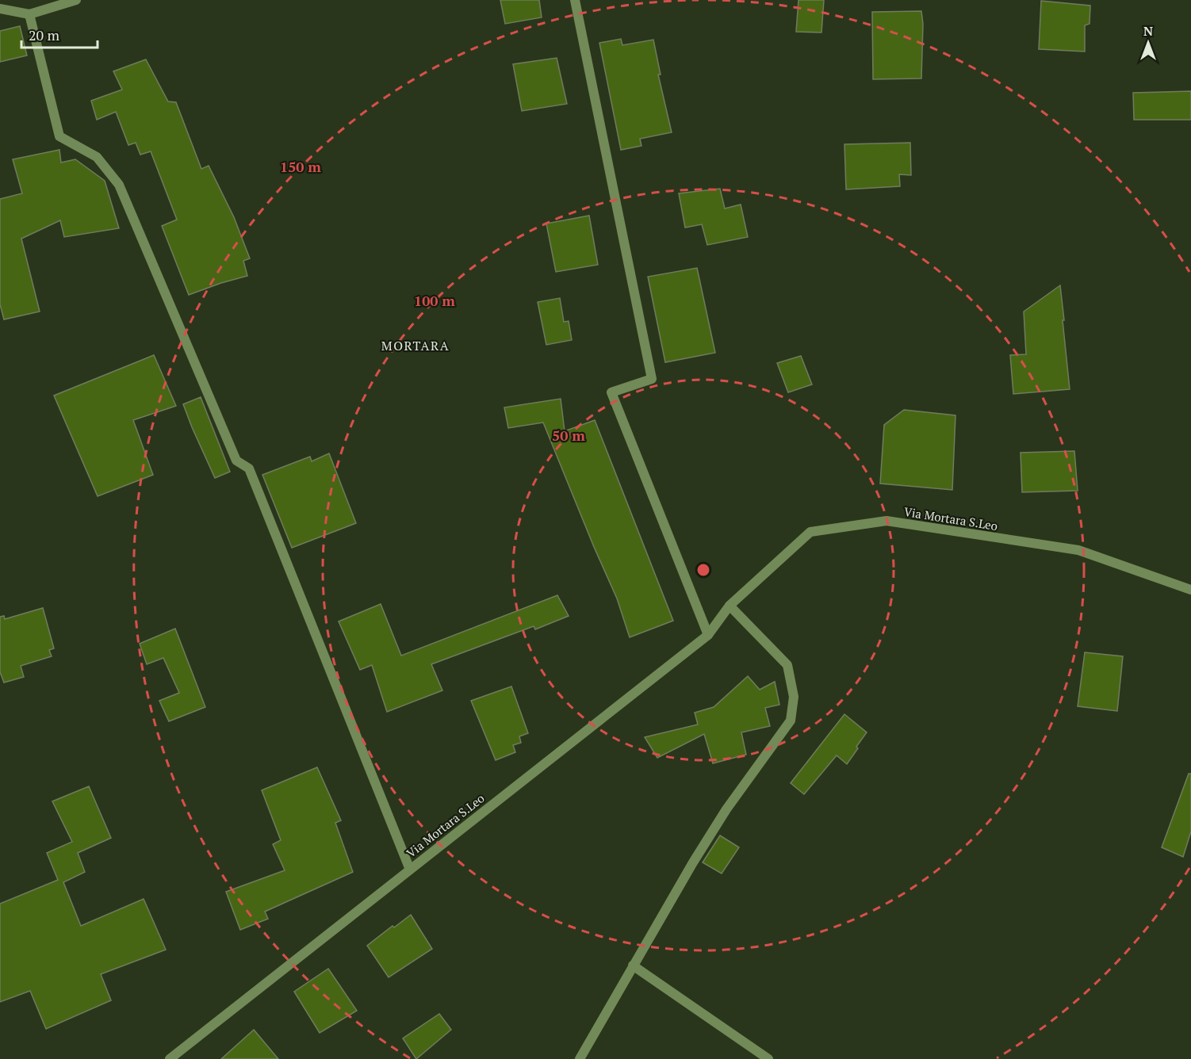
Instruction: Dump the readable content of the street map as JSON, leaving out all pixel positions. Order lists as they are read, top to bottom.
{
  "streets": {
    "street": ["Via Mortara S.Leo"]
  },
  "districts": ["MORTARA"],
  "scale_bar": "20 m",
  "north": "top",
  "rings": ["150 m", "100 m", "50 m"]
}
